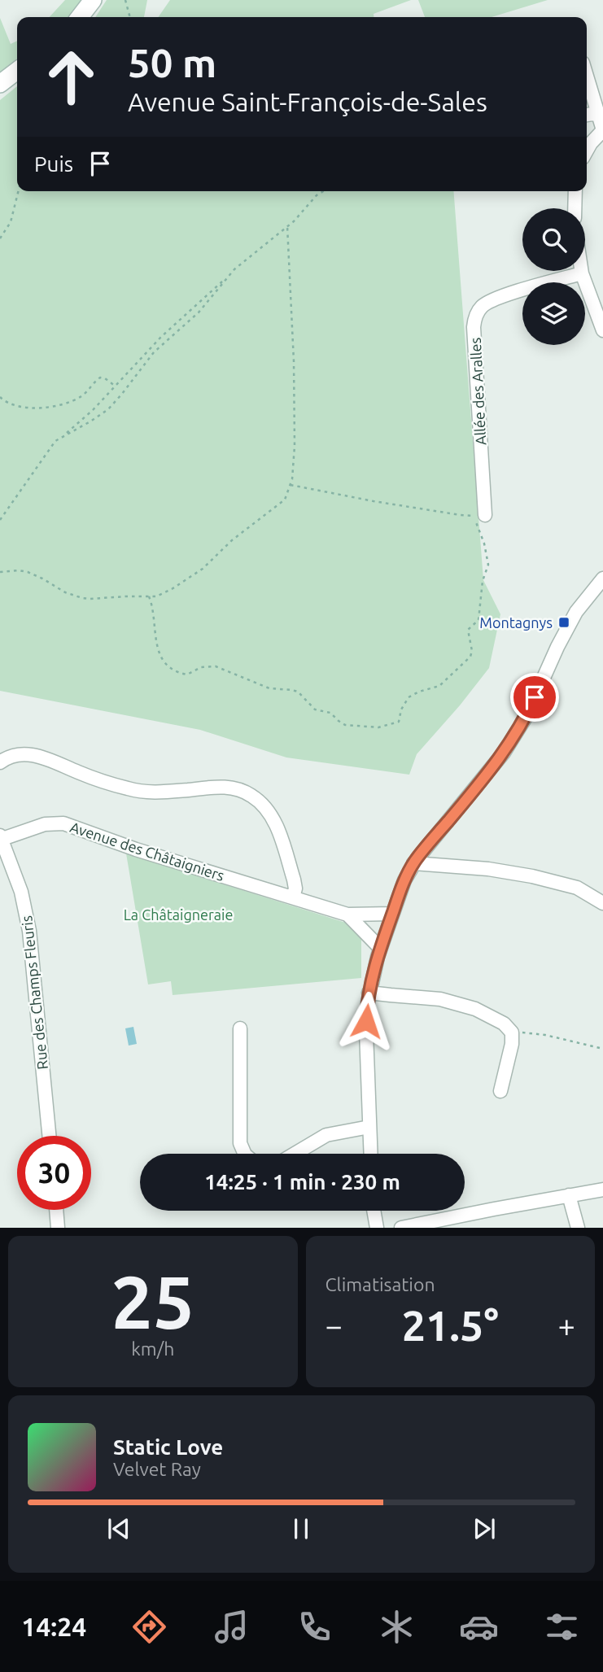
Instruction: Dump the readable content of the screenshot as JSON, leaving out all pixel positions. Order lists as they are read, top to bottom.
{
  "streets": {
    "street": ["Allée des Aralles", "Avenue des Châtaigniers", "Rue des Champs Fleuris"]
  },
  "crossings": [
    ["Avenue des Châtaigniers", "Rue des Champs Fleuris"]
  ],
  "parks": ["La Châtaigneraie"],
  "places": {
    "transit": ["Montagnys"]
  },
  "page": {
    "turn": ["50 m", "Avenue Saint-François-de-Sales"],
    "then": "Puis",
    "limit": "30",
    "trip": "14:25 · 1 min · 230 m",
    "tile": [
      ["25", "km/h"],
      "Climatisation"
    ],
    "heat": ["−", "21.5°", "+"],
    "song": ["Static Love", "Velvet Ray"],
    "tabs": "14:24"
  }
}
